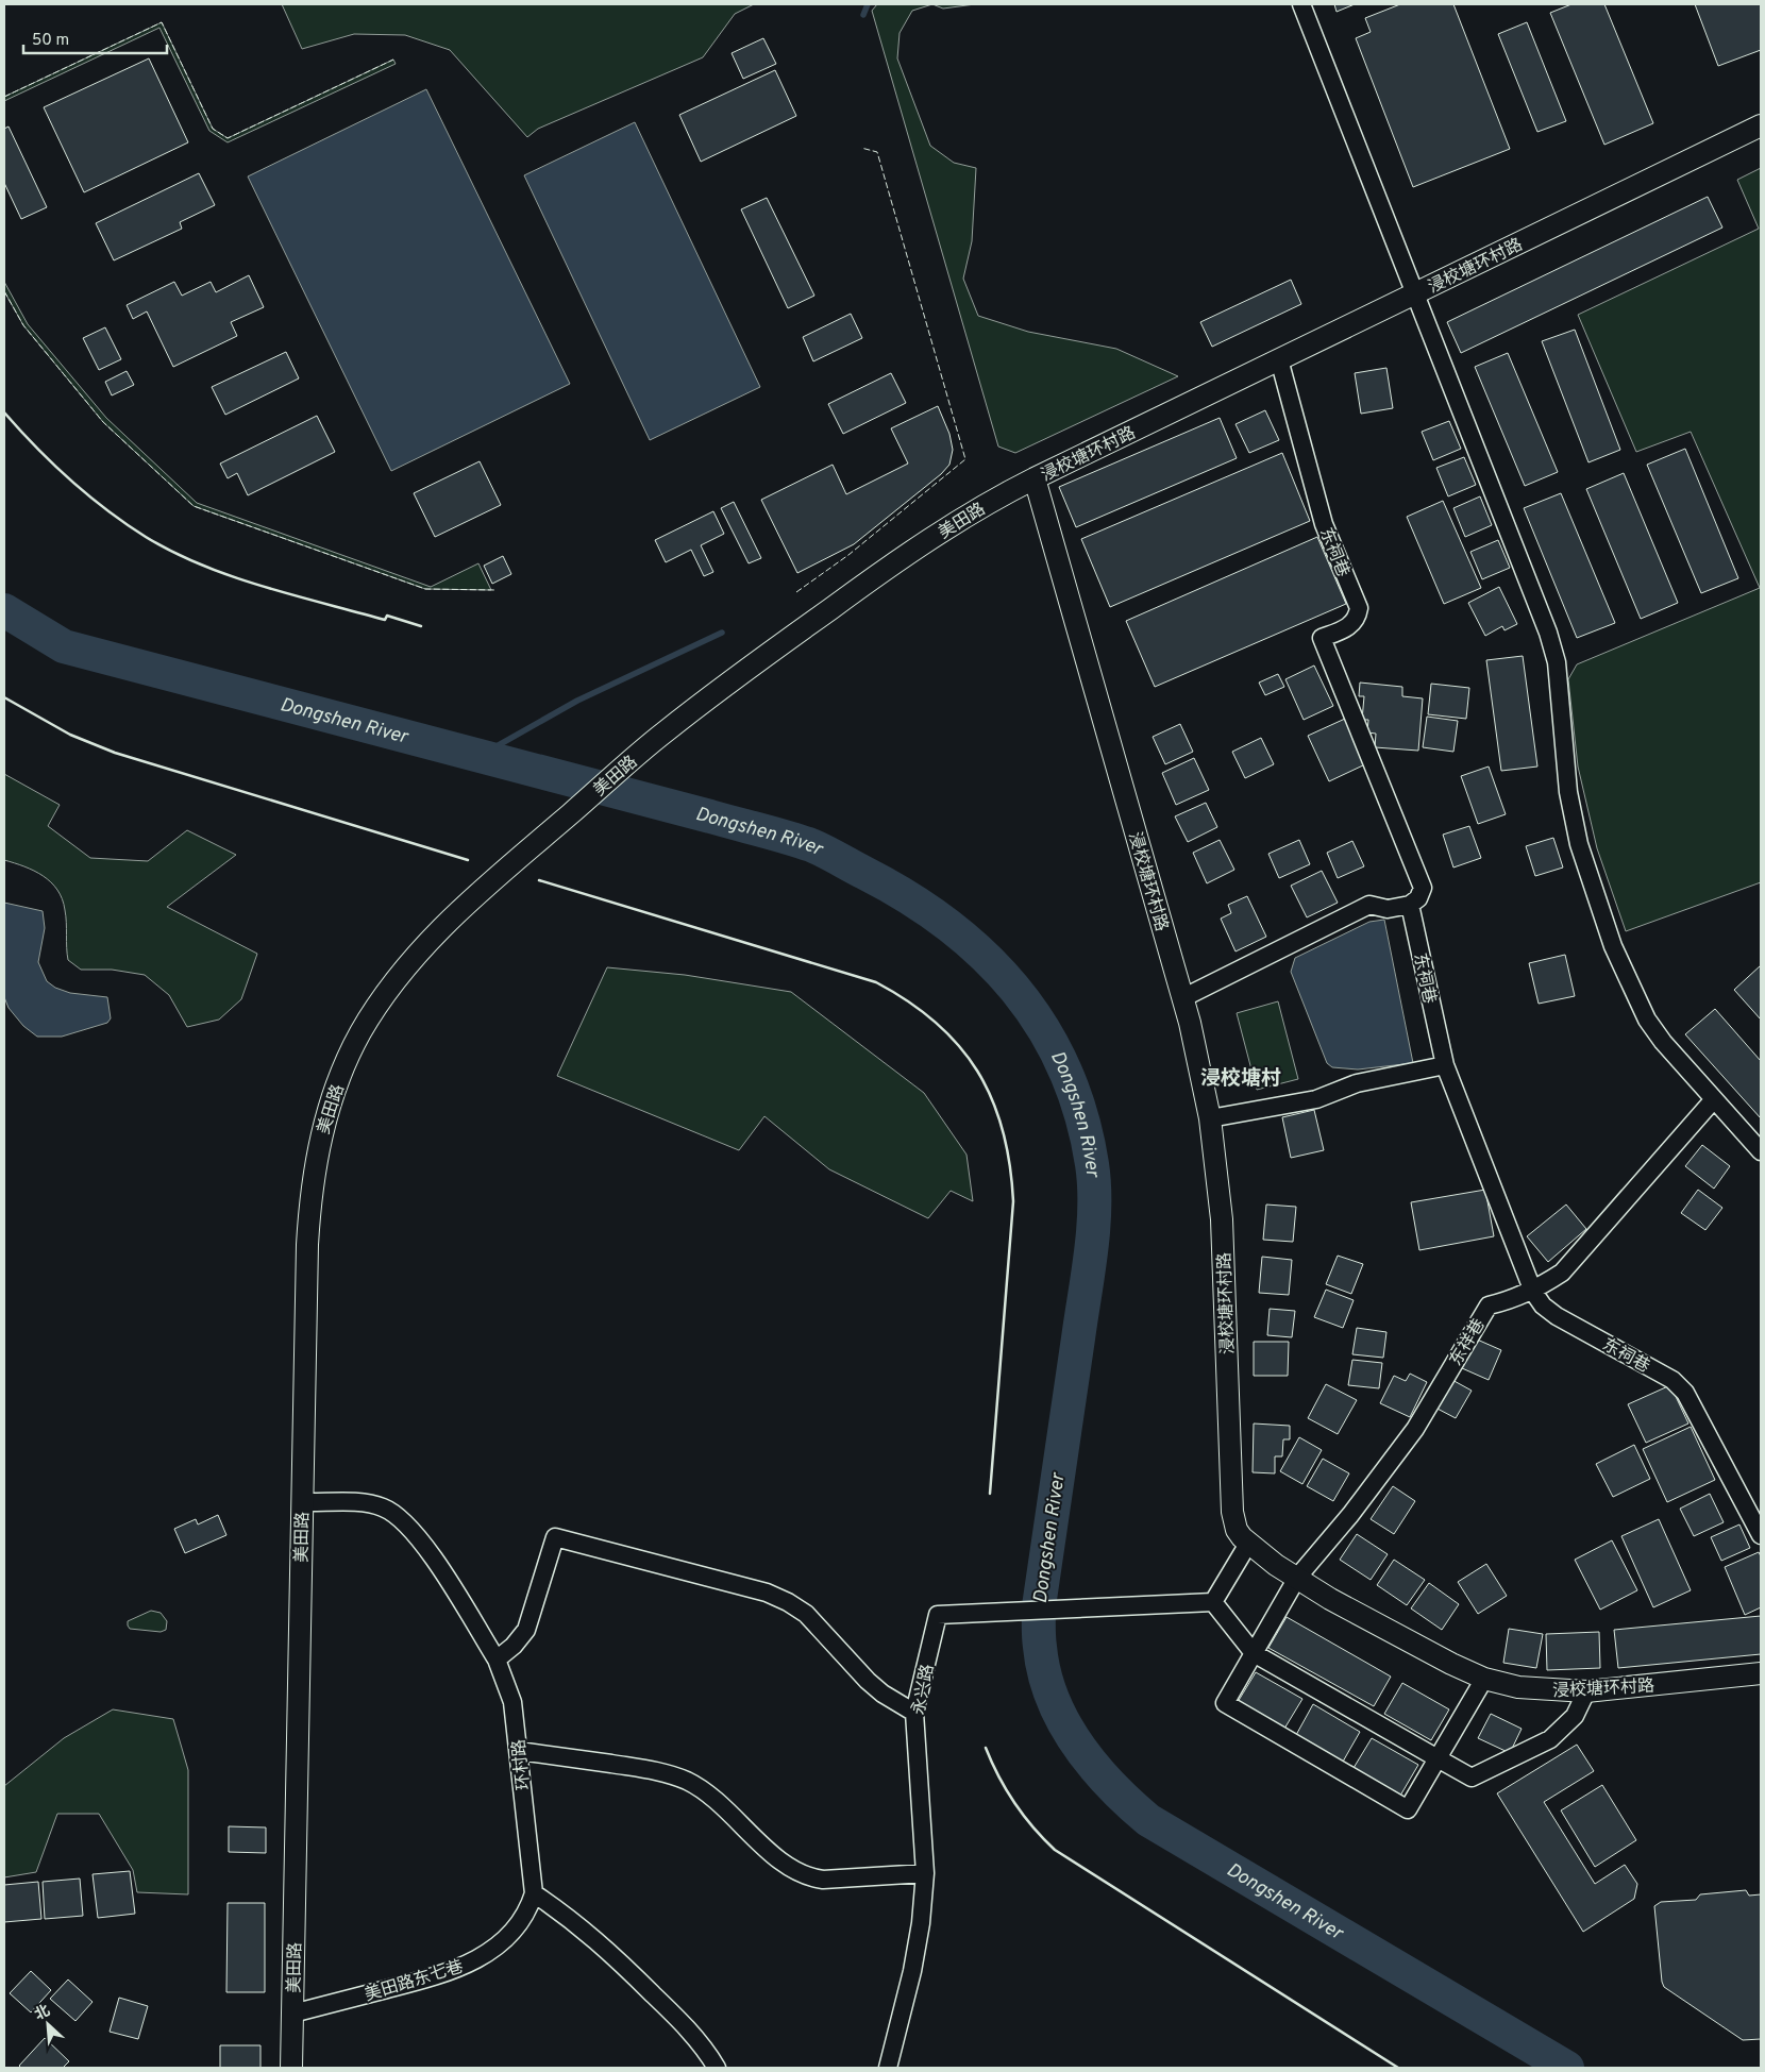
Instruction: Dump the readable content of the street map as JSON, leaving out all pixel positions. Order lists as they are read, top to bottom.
{
  "streets": {
    "street": [
      "浸校塘环村路",
      "美田路",
      "东祠巷",
      "东祥巷",
      "永兴路",
      "环村路",
      "美田路东七巷"
    ]
  },
  "crossings": [
    ["浸校塘环村路", "美田路"],
    ["浸校塘环村路", "东祠巷"],
    ["浸校塘环村路", "东祥巷"],
    ["美田路", "环村路"],
    ["美田路", "美田路东七巷"],
    ["东祠巷", "东祥巷"],
    ["环村路", "美田路东七巷"]
  ],
  "districts": ["浸校塘村"],
  "water": ["Dongshen River"],
  "scale_bar": "50 m",
  "north": "top left"
}
